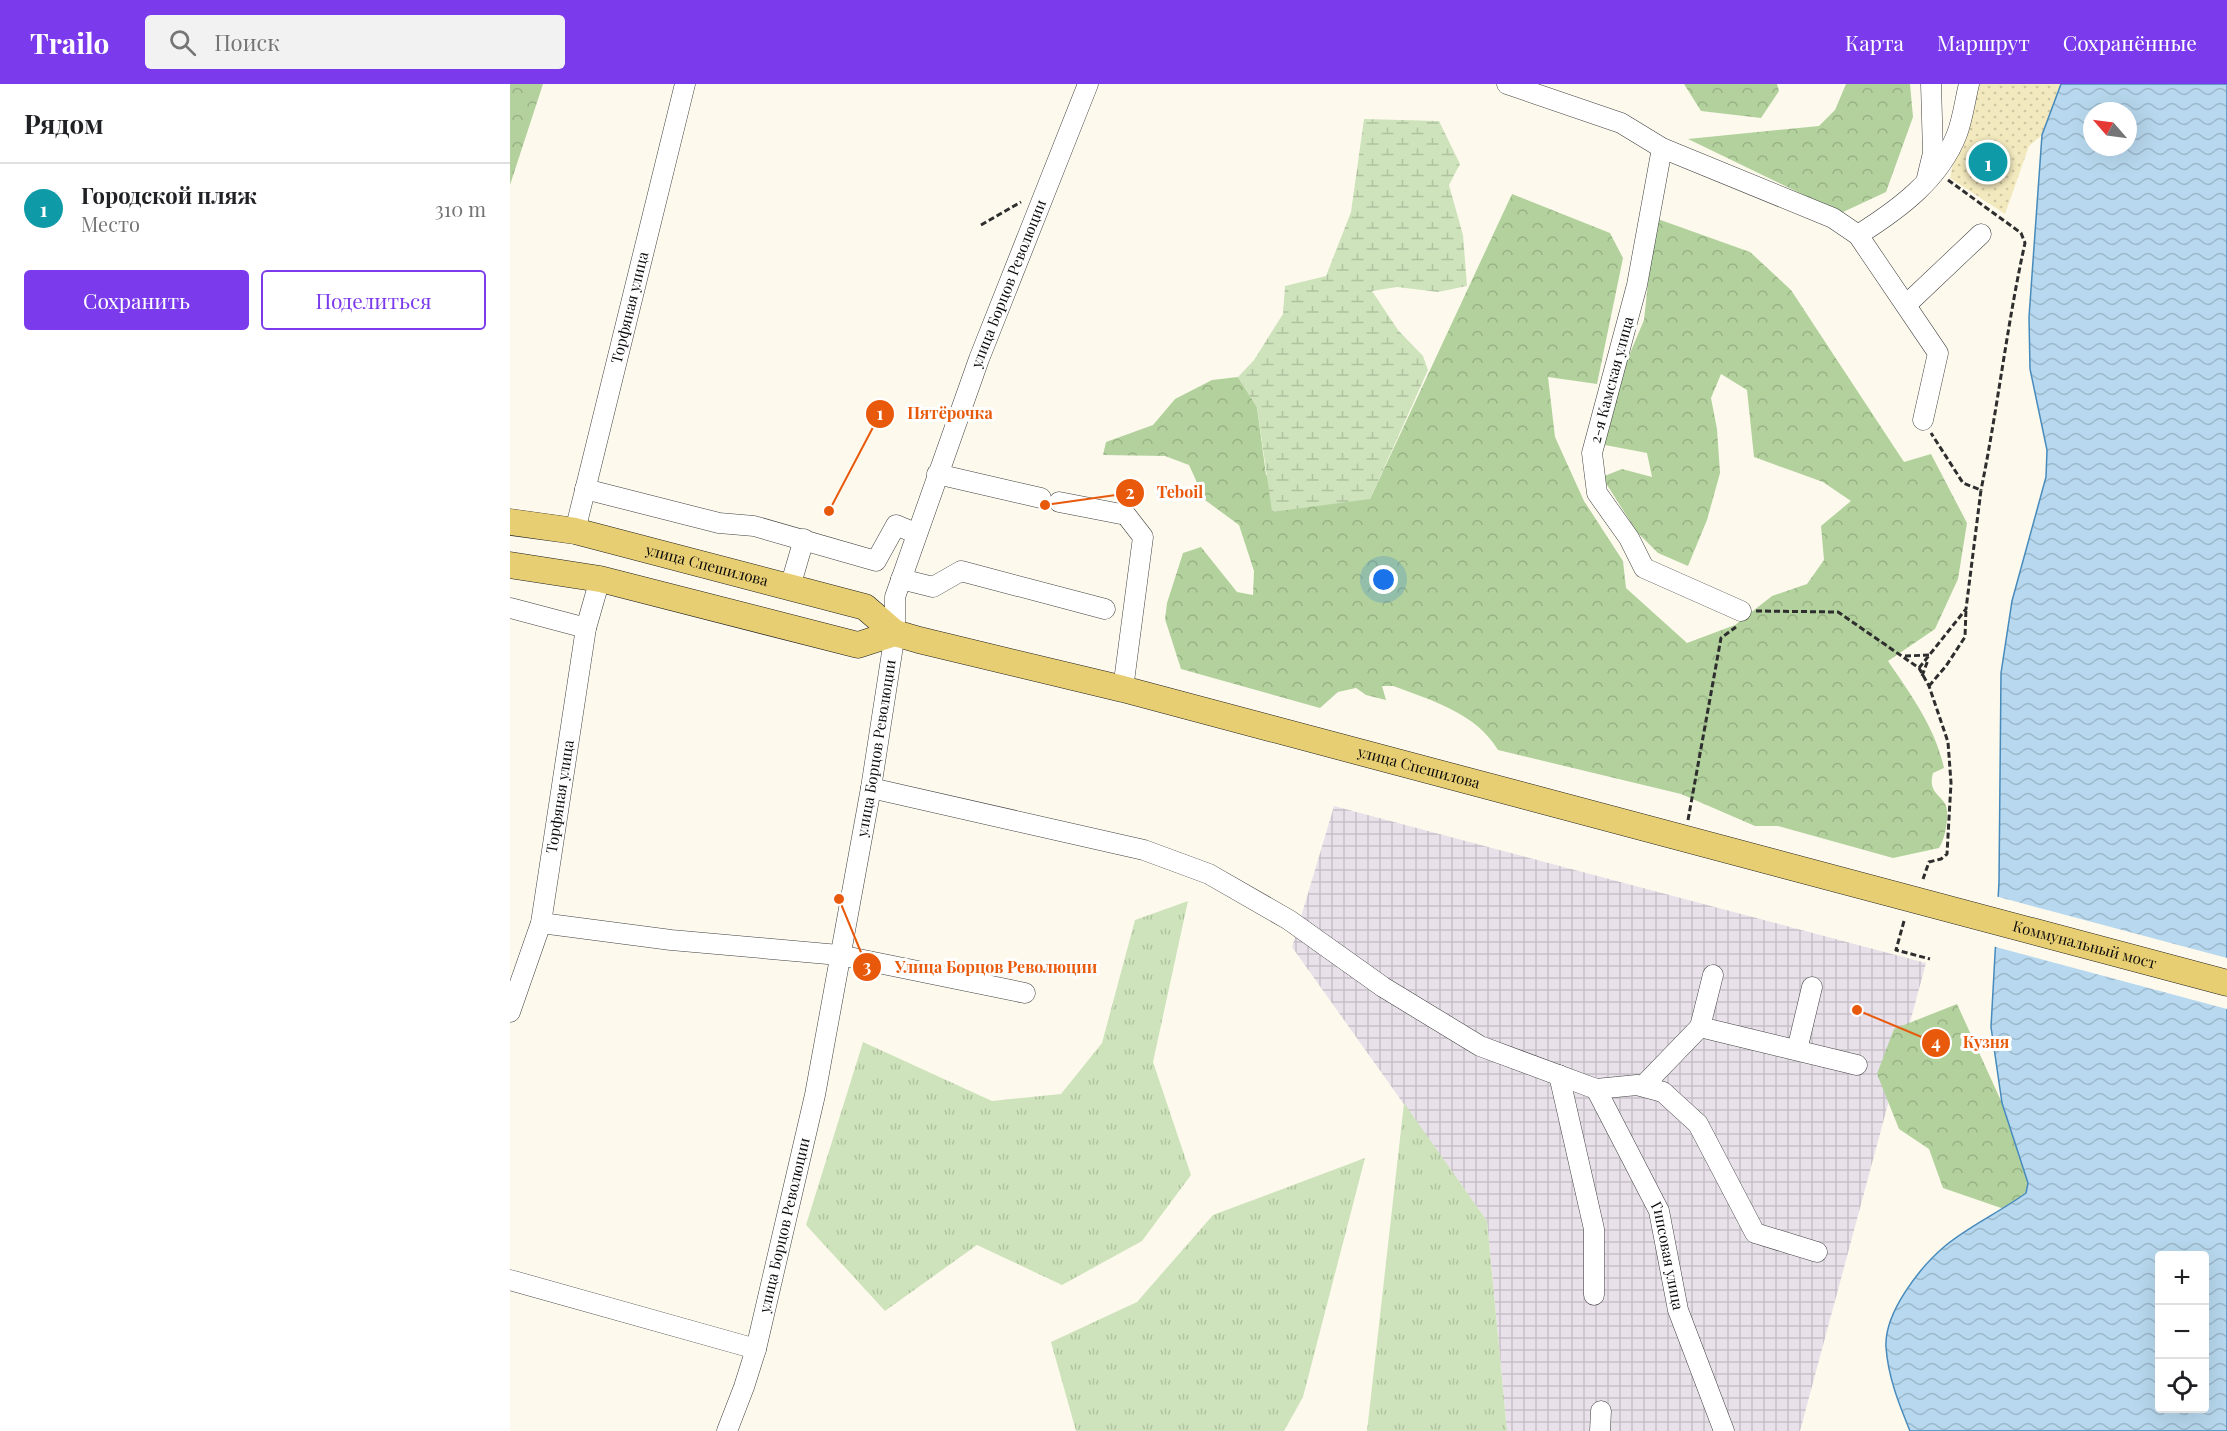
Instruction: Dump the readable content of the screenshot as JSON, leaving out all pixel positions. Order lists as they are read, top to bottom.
{
  "streets": {
    "main road": ["улица Спешилова", "Коммунальный мост"],
    "street": [
      "улица Борцов Революции",
      "Торфяная улица",
      "2-я Камская улица",
      "Гипсовая улица"
    ]
  },
  "crossings": [
    ["улица Борцов Революции", "улица Спешилова"],
    ["Торфяная улица", "улица Спешилова"],
    ["улица Спешилова", "Коммунальный мост"]
  ],
  "places": [
    "Teboil",
    "Пятёрочка",
    "Улица Борцов Революции",
    "Кузня"
  ],
  "north": "top left",
  "page": {
    "header": "Trailo",
    "search": "Поиск",
    "nav": ["Карта", "Маршрут", "Сохранённые"],
    "heading": "Рядом",
    "pins": "1",
    "list": [
      {
        "mark": "1",
        "name": "Городской пляж",
        "note": "Место",
        "value": "310 m"
      }
    ],
    "buttons": ["Сохранить", "Поделиться"],
    "map_buttons": ["+", "−"]
  }
}
